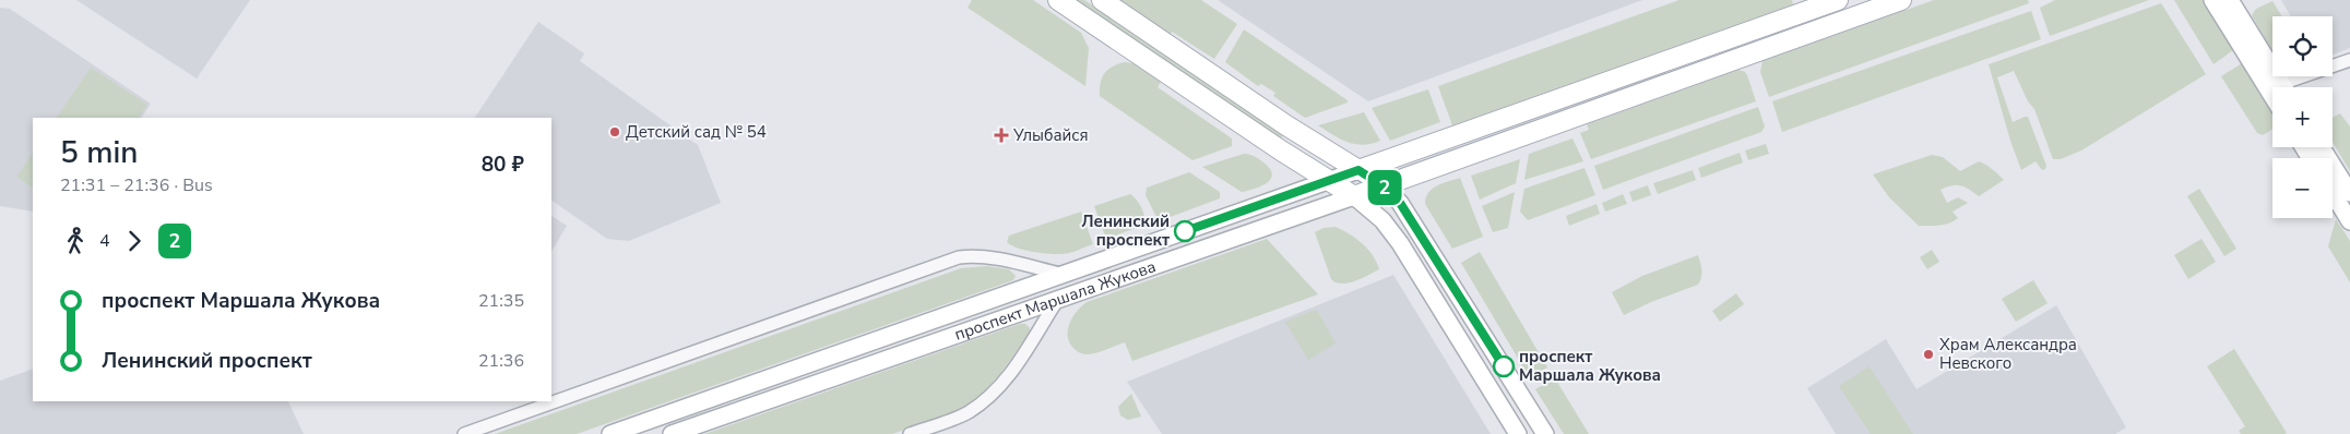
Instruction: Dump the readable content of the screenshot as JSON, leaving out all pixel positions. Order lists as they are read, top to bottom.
{
  "streets": {
    "main road": ["проспект Маршала Жукова"]
  },
  "places": {
    "other": [
      "Детский сад № 54",
      "Ленинский проспект",
      "Храм Александра Невского",
      "проспект Маршала Жукова"
    ],
    "health": ["Улыбайся"]
  },
  "lines": ["bus line 2"],
  "page": {
    "on_map": "2",
    "map_buttons": ["+", "−"],
    "heading": ["5 min", "21:31 – 21:36 · Bus", "80 ₽"],
    "legs": ["4", "2"],
    "list": [
      {
        "name": "проспект Маршала Жукова",
        "value": "21:35"
      },
      {
        "name": "Ленинский проспект",
        "value": "21:36"
      }
    ]
  }
}
